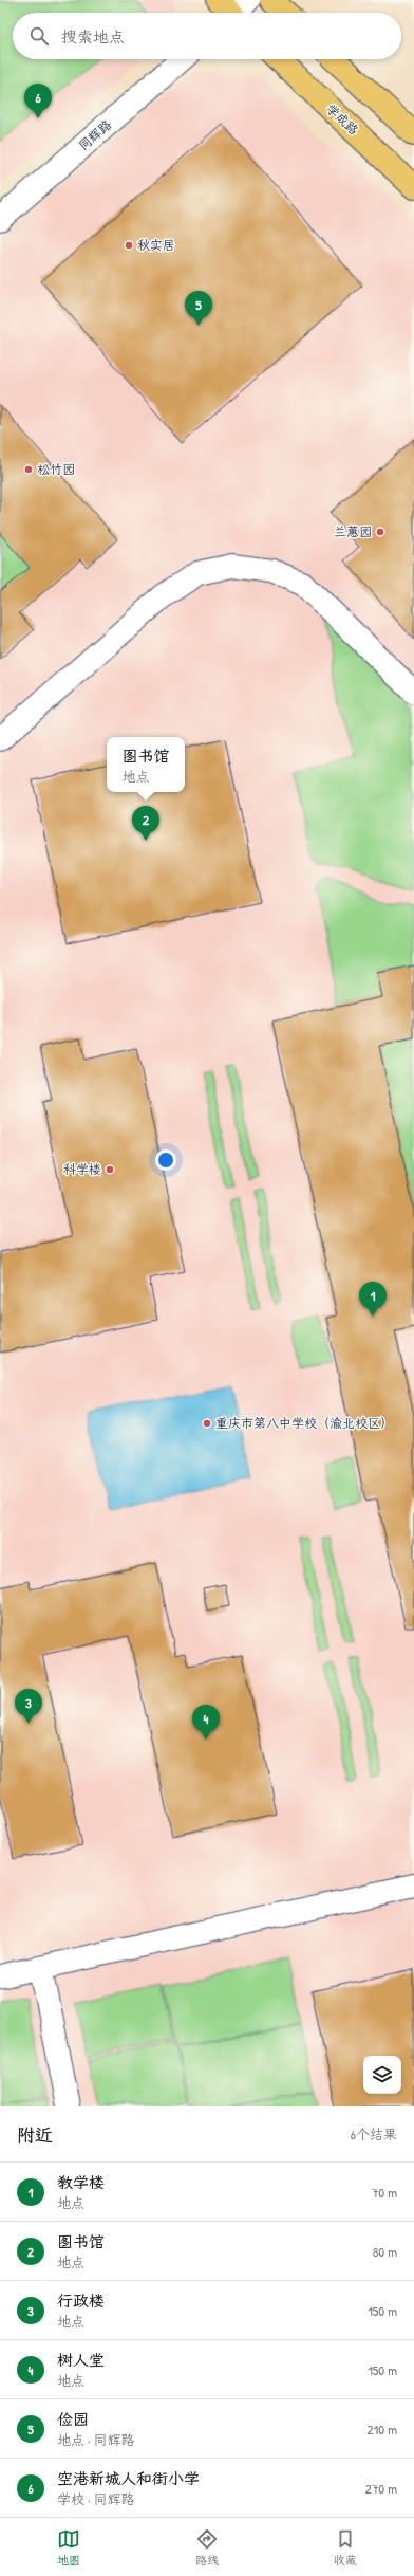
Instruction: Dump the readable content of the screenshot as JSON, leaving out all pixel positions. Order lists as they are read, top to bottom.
{
  "streets": {
    "main road": ["学成路"],
    "street": ["同辉路"]
  },
  "places": [
    "秋实居",
    "松竹园",
    "兰蕙园",
    "科学楼",
    "重庆市第八中学校（渝北校区）"
  ],
  "page": {
    "search": "搜索地点",
    "pins": [
      "6",
      "5",
      "2",
      "1",
      "3",
      "4"
    ],
    "popup": ["图书馆", "地点"],
    "heading": ["附近", "6个结果"],
    "list": [
      {
        "mark": "1",
        "name": "教学楼",
        "note": "地点",
        "value": "70 m"
      },
      {
        "mark": "2",
        "name": "图书馆",
        "note": "地点",
        "value": "80 m"
      },
      {
        "mark": "3",
        "name": "行政楼",
        "note": "地点",
        "value": "150 m"
      },
      {
        "mark": "4",
        "name": "树人堂",
        "note": "地点",
        "value": "150 m"
      },
      {
        "mark": "5",
        "name": "俭园",
        "note": "地点 · 同辉路",
        "value": "210 m"
      },
      {
        "mark": "6",
        "name": "空港新城人和街小学",
        "note": "学校 · 同辉路",
        "value": "270 m"
      }
    ],
    "nav": ["地图", "路线", "收藏"]
  }
}
